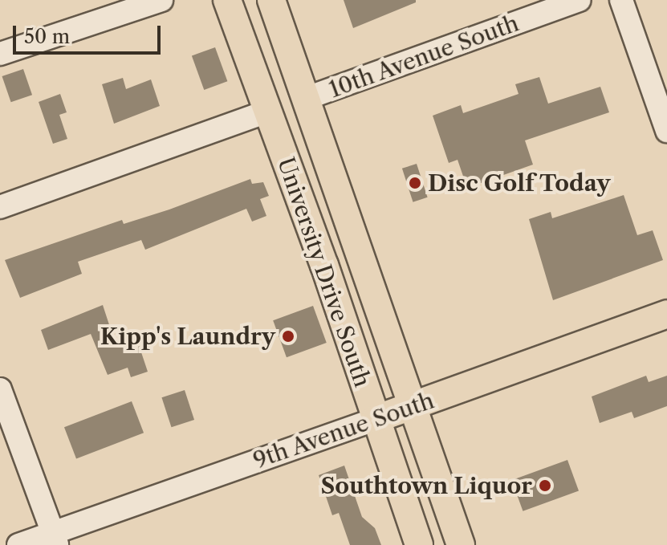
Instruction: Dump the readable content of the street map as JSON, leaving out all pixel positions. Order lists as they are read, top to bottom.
{
  "streets": {
    "main road": ["University Drive South", "9th Avenue South"],
    "street": ["10th Avenue South"]
  },
  "crossings": [
    ["10th Avenue South", "University Drive South"],
    ["University Drive South", "9th Avenue South"]
  ],
  "places": ["Disc Golf Today", "Kipp's Laundry", "Southtown Liquor"],
  "scale_bar": "50 m"
}
